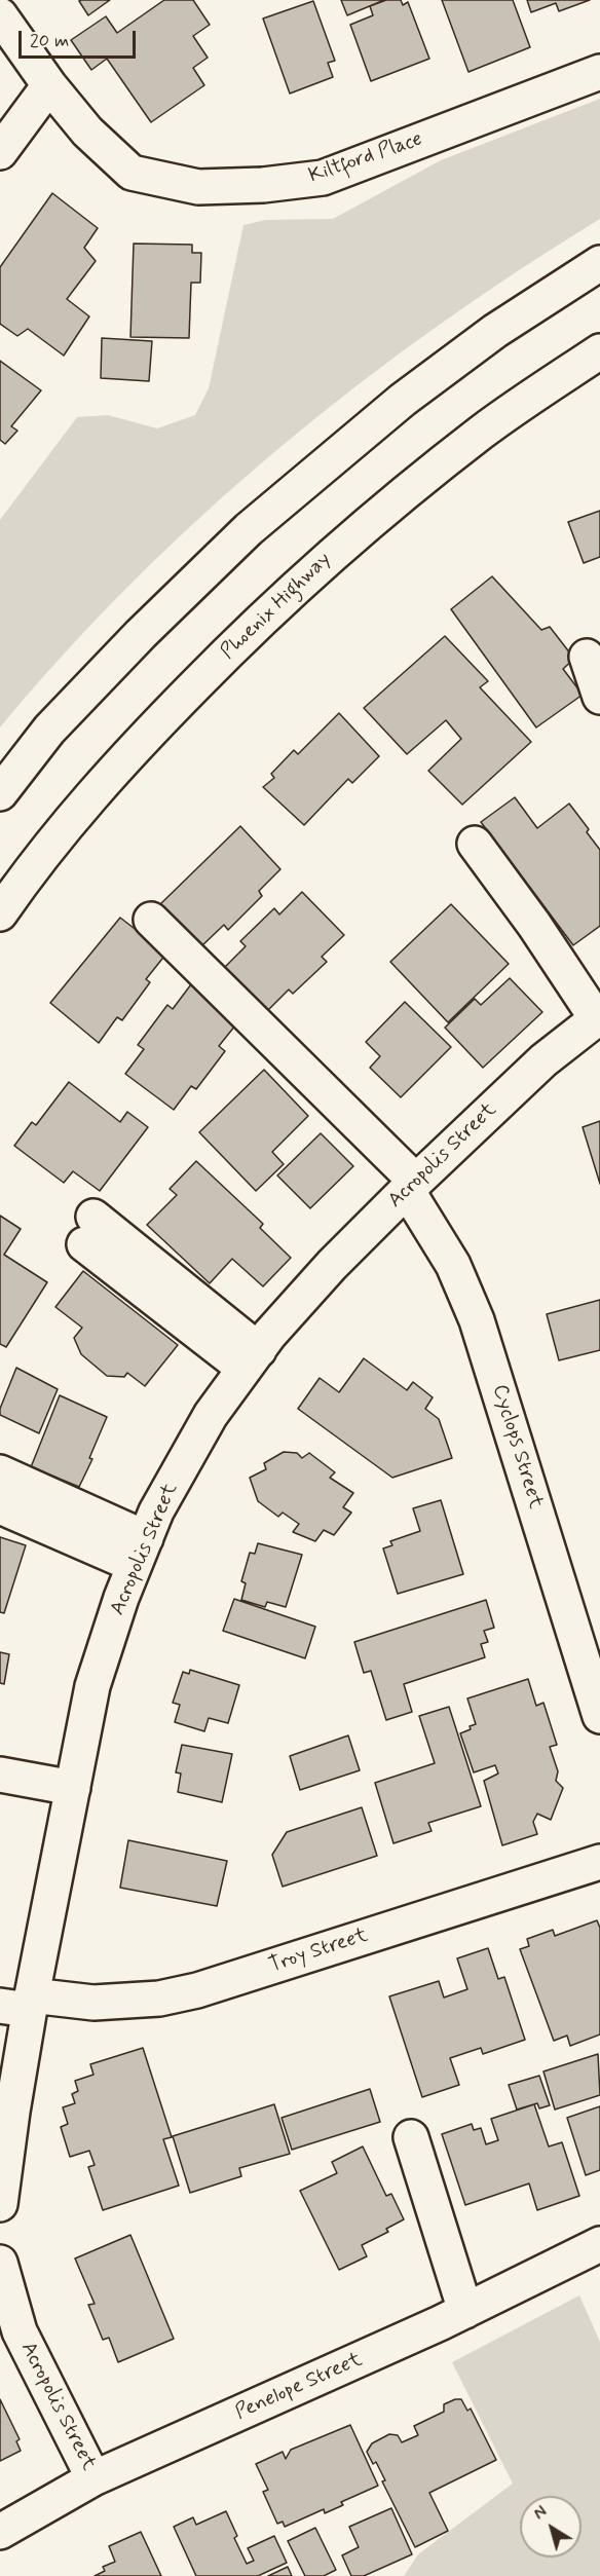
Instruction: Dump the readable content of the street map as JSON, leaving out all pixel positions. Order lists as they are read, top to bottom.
{
  "streets": {
    "street": [
      "Kiltford Place",
      "Phoenix Highway",
      "Acropolis Street",
      "Cyclops Street",
      "Troy Street",
      "Penelope Street"
    ]
  },
  "crossings": [
    ["Acropolis Street", "Cyclops Street"],
    ["Acropolis Street", "Troy Street"],
    ["Acropolis Street", "Penelope Street"]
  ],
  "scale_bar": "20 m",
  "north": "top left"
}
